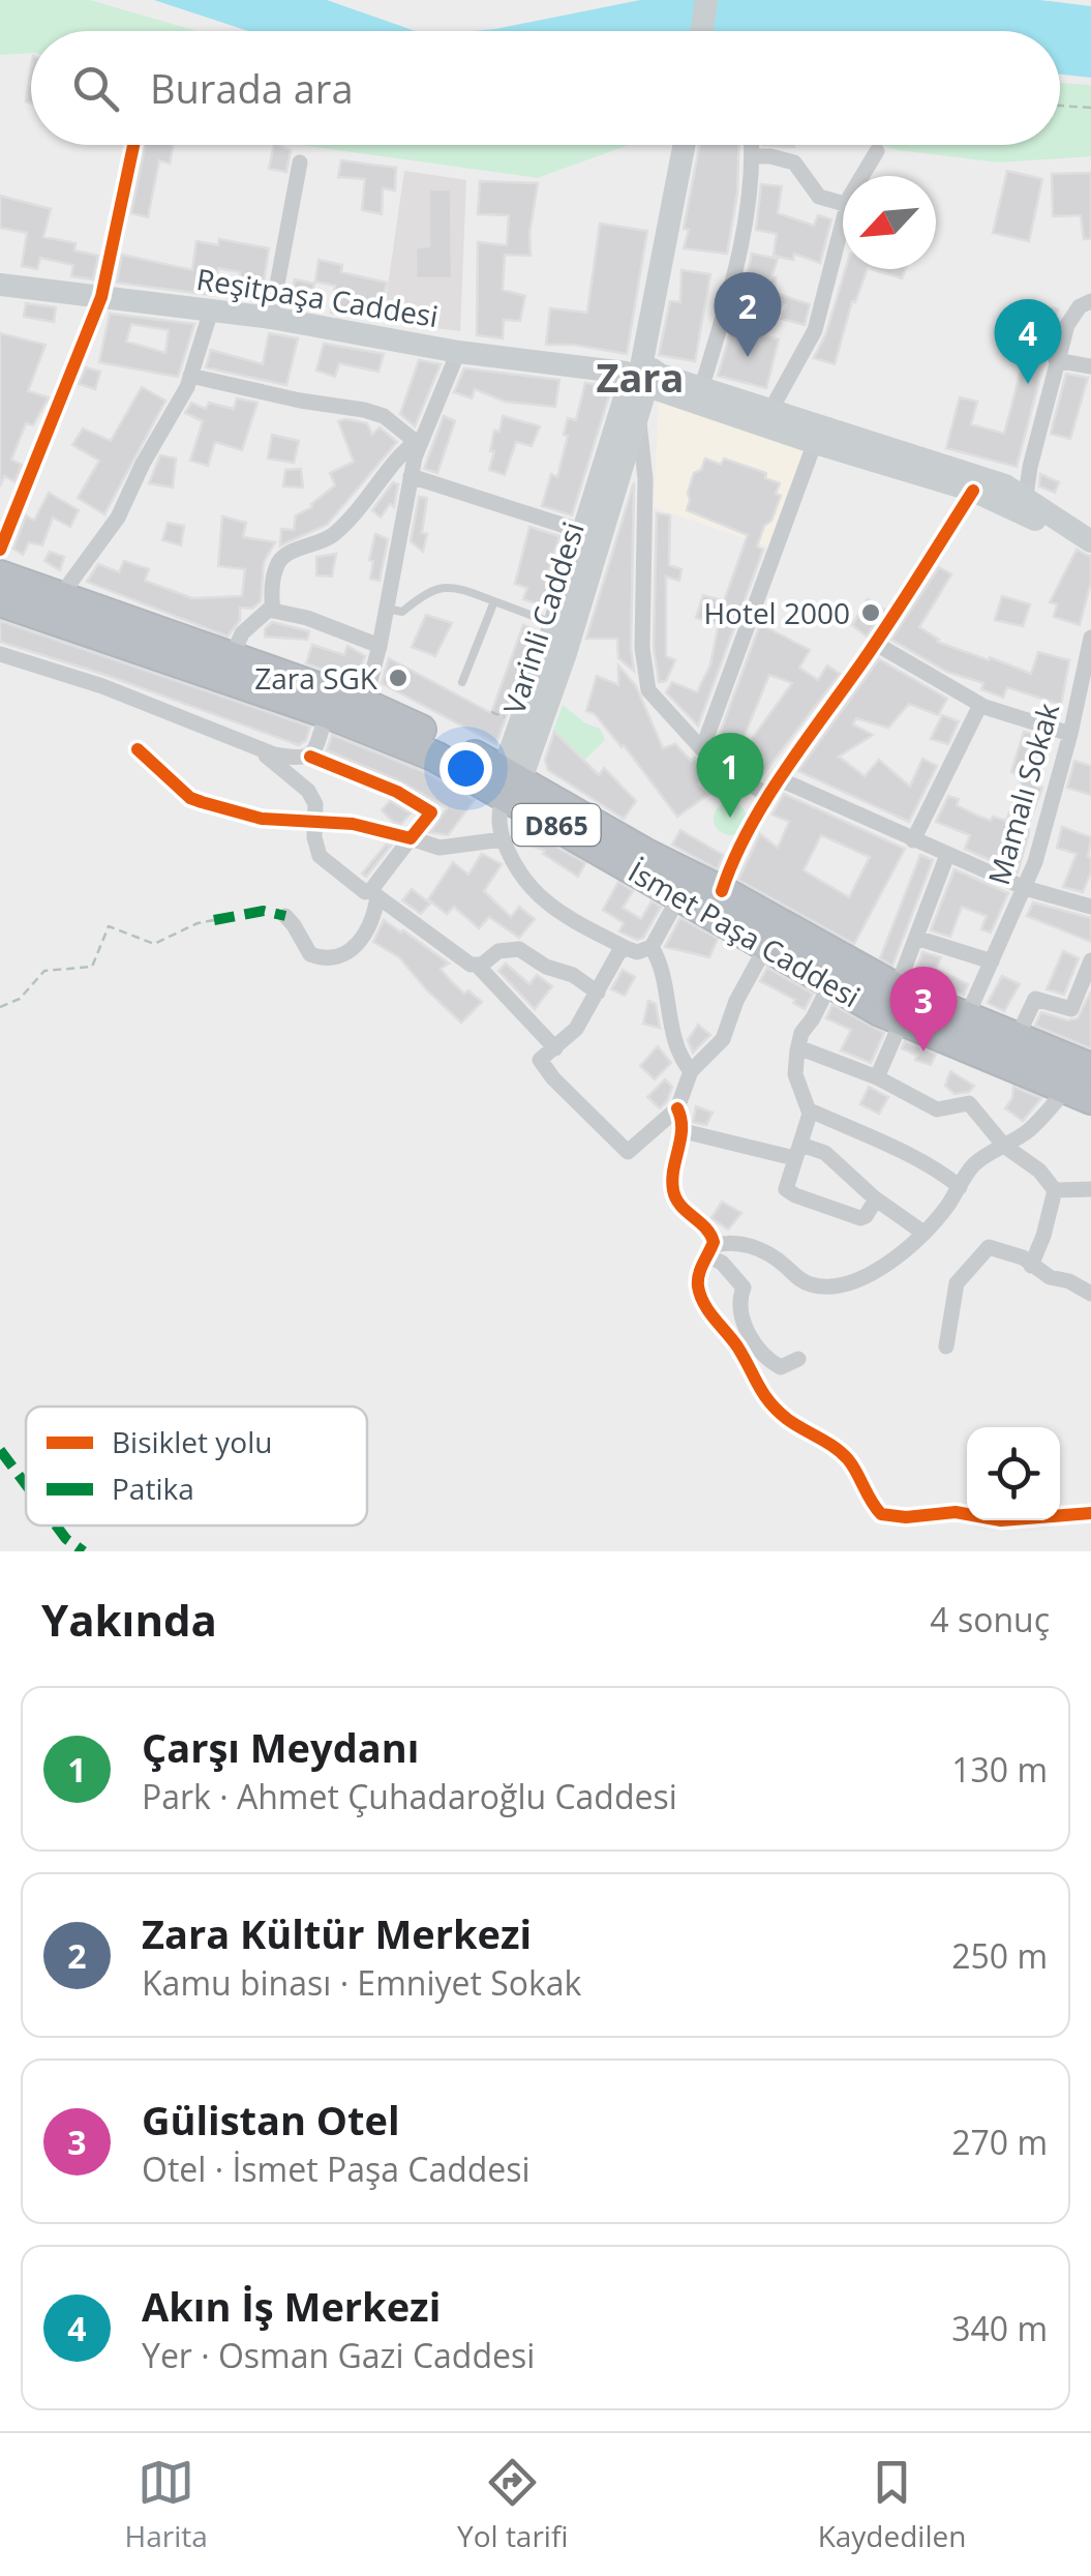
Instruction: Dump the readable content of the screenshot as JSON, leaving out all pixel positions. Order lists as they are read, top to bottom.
{
  "streets": {
    "highway": ["D865", "İsmet Paşa Caddesi"],
    "main road": ["Reşitpaşa Caddesi", "Varinli Caddesi"],
    "street": ["Mamalı Sokak"]
  },
  "crossings": [
    ["Reşitpaşa Caddesi", "Varinli Caddesi"],
    ["Varinli Caddesi", "İsmet Paşa Caddesi"],
    ["Mamalı Sokak", "İsmet Paşa Caddesi"]
  ],
  "districts": ["Zara"],
  "places": ["Hotel 2000", "Zara SGK"],
  "legend": ["Bisiklet yolu", "Patika"],
  "north": "bottom left",
  "page": {
    "search": "Burada ara",
    "pins": [
      "2",
      "4",
      "1",
      "3"
    ],
    "heading": ["Yakında", "4 sonuç"],
    "list": [
      {
        "mark": "1",
        "name": "Çarşı Meydanı",
        "note": "Park · Ahmet Çuhadaroğlu Caddesi",
        "value": "130 m"
      },
      {
        "mark": "2",
        "name": "Zara Kültür Merkezi",
        "note": "Kamu binası · Emniyet Sokak",
        "value": "250 m"
      },
      {
        "mark": "3",
        "name": "Gülistan Otel",
        "note": "Otel · İsmet Paşa Caddesi",
        "value": "270 m"
      },
      {
        "mark": "4",
        "name": "Akın İş Merkezi",
        "note": "Yer · Osman Gazi Caddesi",
        "value": "340 m"
      }
    ],
    "nav": ["Harita", "Yol tarifi", "Kaydedilen"]
  }
}
